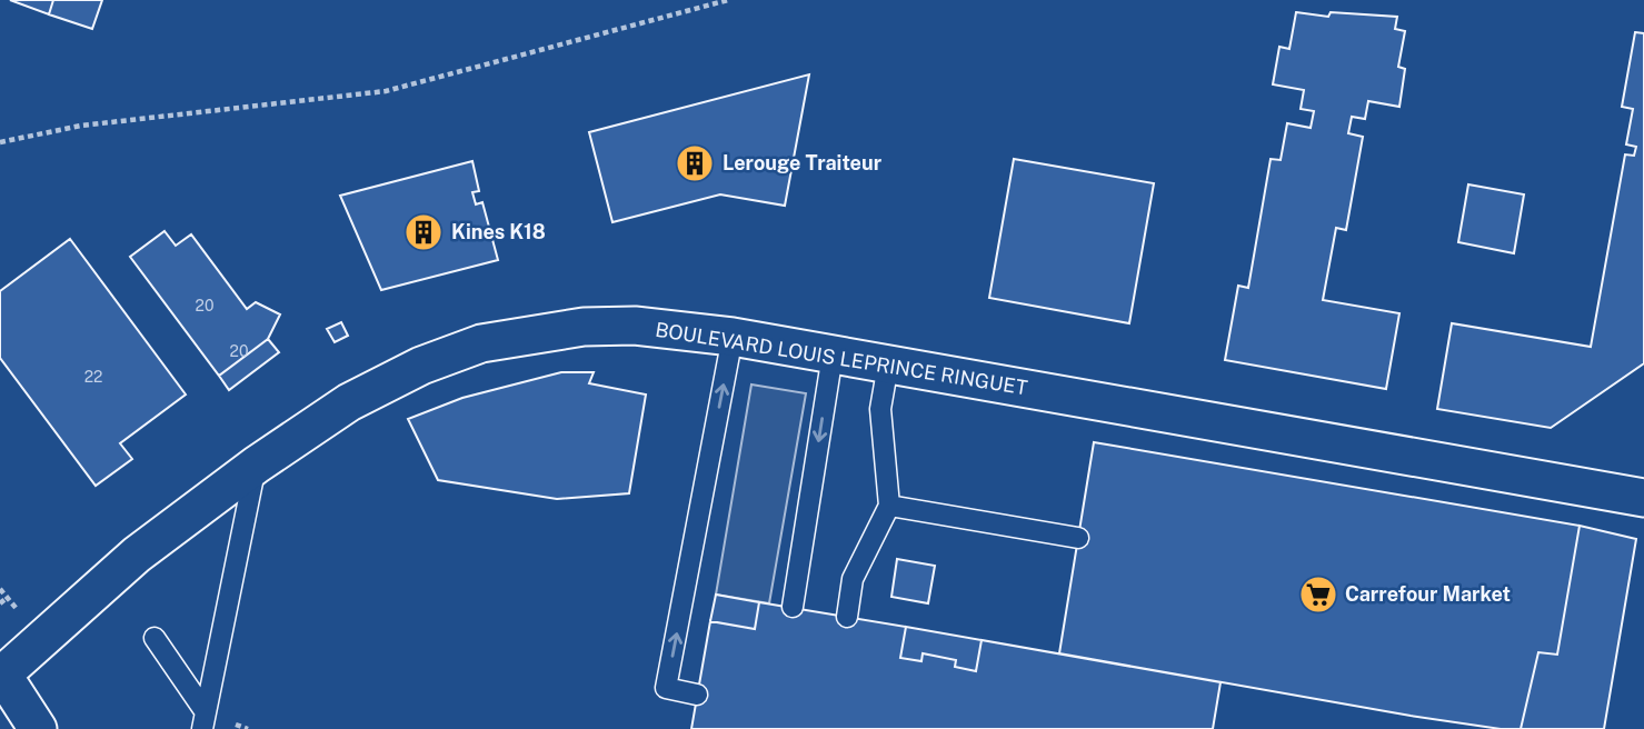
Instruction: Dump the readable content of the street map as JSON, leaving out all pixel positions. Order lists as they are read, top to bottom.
{
  "streets": {
    "street": ["BOULEVARD LOUIS LEPRINCE RINGUET"]
  },
  "places": {
    "building": ["Lerouge Traiteur", "Kines K18"],
    "supermarket": ["Carrefour Market"]
  },
  "house_numbers": ["20", "20", "22"]
}
